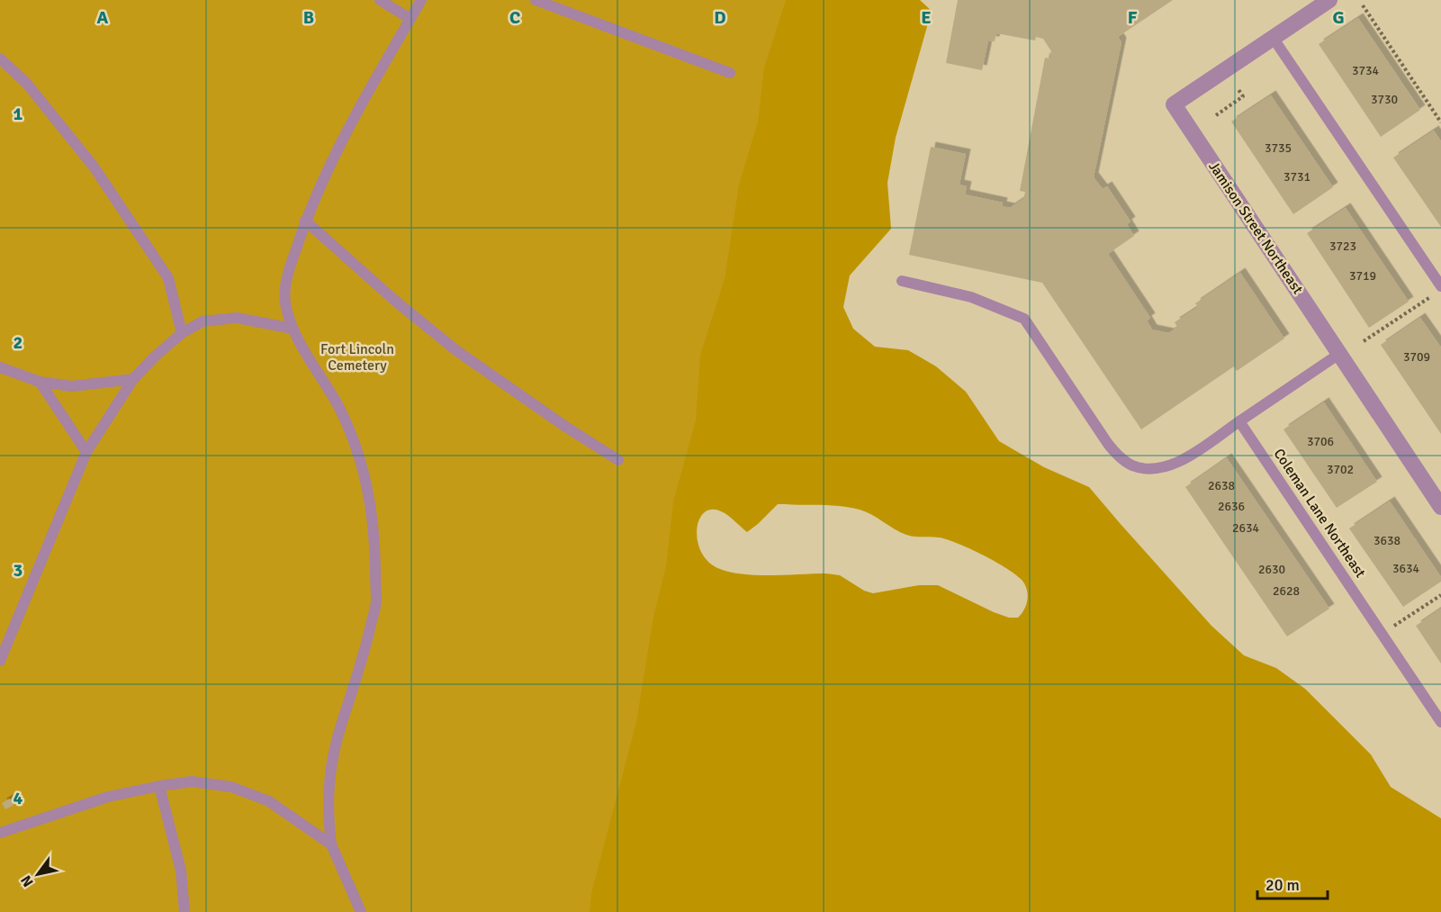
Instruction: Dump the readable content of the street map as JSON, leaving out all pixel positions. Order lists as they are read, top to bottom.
{
  "streets": {
    "street": ["Jamison Street Northeast"],
    "lane": ["Coleman Lane Northeast"]
  },
  "parks": ["Fort Lincoln Cemetery"],
  "house_numbers": [
    "3734",
    "3730",
    "3735",
    "3731",
    "3723",
    "3719",
    "3709",
    "3706",
    "3702",
    "2638",
    "2636",
    "2634",
    "3638",
    "3634",
    "2630",
    "2628"
  ],
  "scale_bar": "20 m",
  "north": "bottom left",
  "grid": {
    "columns": [
      "A",
      "B",
      "C",
      "D",
      "E",
      "F",
      "G"
    ],
    "rows": [
      "1",
      "2",
      "3",
      "4"
    ]
  }
}
